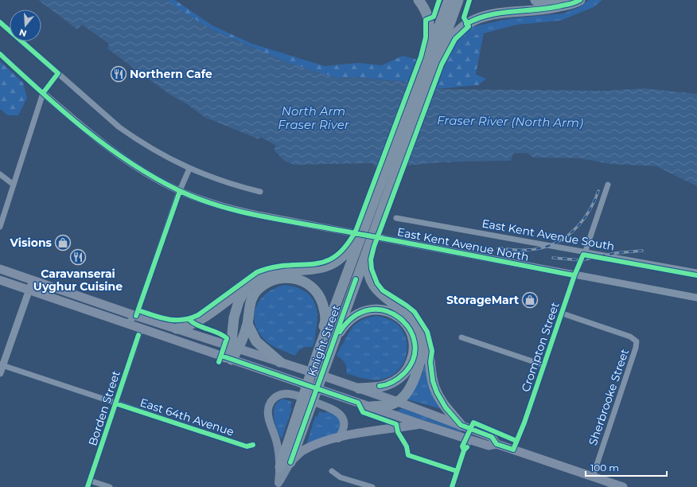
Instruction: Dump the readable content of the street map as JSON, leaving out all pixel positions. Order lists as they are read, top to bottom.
{
  "streets": {
    "highway": ["Knight Street"],
    "street": [
      "East Kent Avenue South",
      "East Kent Avenue North",
      "Crompton Street",
      "Sherbrooke Street",
      "Borden Street",
      "East 64th Avenue"
    ]
  },
  "crossings": [
    ["East Kent Avenue South", "Crompton Street"],
    ["East Kent Avenue North", "Crompton Street"],
    ["Crompton Street", "Sherbrooke Street"],
    ["Borden Street", "East 64th Avenue"]
  ],
  "water": ["North Arm Fraser River", "Fraser River (North Arm)"],
  "places": {
    "restaurant": ["Northern Cafe", "Caravanserai Uyghur Cuisine"],
    "shop": ["Visions", "StorageMart"]
  },
  "scale_bar": "100 m",
  "north": "bottom"
}
